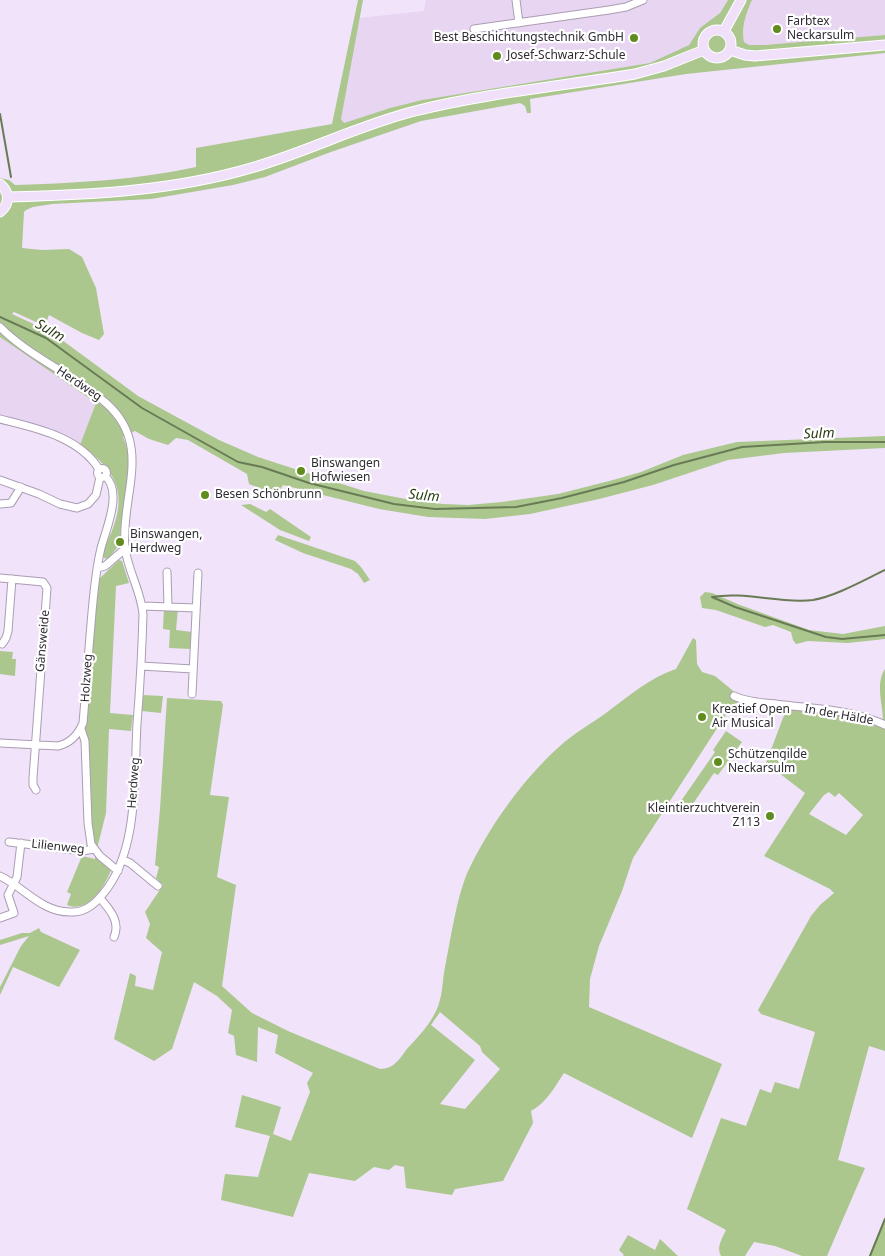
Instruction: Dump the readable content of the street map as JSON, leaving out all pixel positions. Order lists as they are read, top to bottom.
{
  "streets": {
    "street": [
      "Herdweg",
      "Gänsweide",
      "Holzweg",
      "In der Hälde",
      "Lilienweg"
    ]
  },
  "crossings": [
    ["Herdweg", "Lilienweg"],
    ["Holzweg", "Lilienweg"]
  ],
  "water": ["Sulm"],
  "places": [
    "Farbtex Neckarsulm",
    "Best Beschichtungstechnik GmbH",
    "Josef-Schwarz-Schule",
    "Binswangen Hofwiesen",
    "Besen Schönbrunn",
    "Binswangen, Herdweg",
    "Kreatief Open Air Musical",
    "Schützengilde Neckarsulm",
    "Kleintierzuchtverein Z113"
  ]
}
